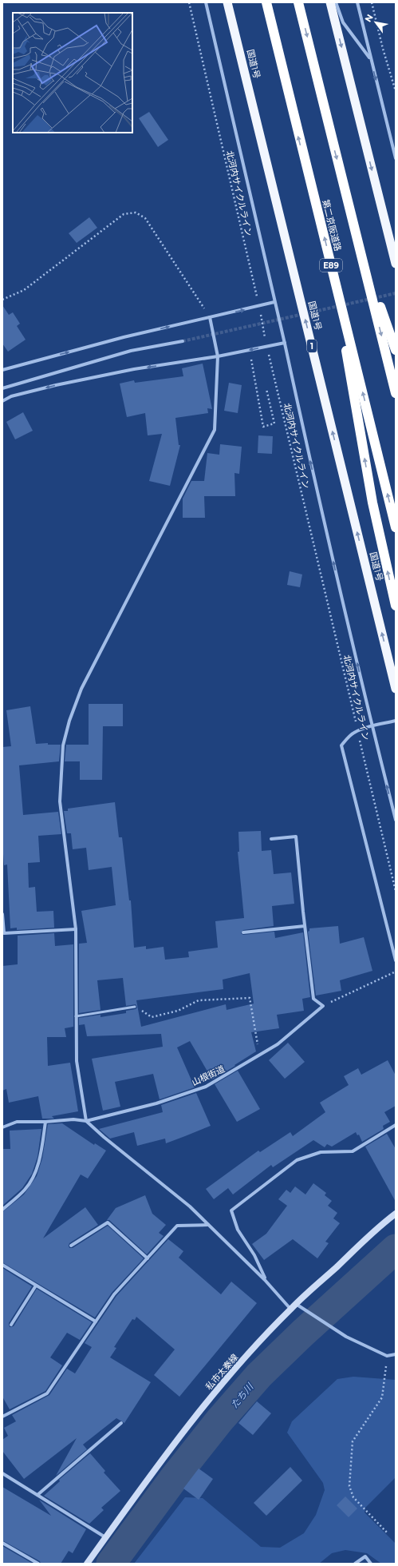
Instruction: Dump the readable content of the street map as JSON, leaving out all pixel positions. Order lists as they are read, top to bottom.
{
  "streets": {
    "highway": [
      "国道1号",
      "第二京阪道路",
      "E89",
      "1"
    ],
    "main road": ["私市太秦線"],
    "street": ["山根街道"],
    "path": ["北河内サイクルライン"]
  },
  "water": ["たち川"],
  "north": "top left"
}
